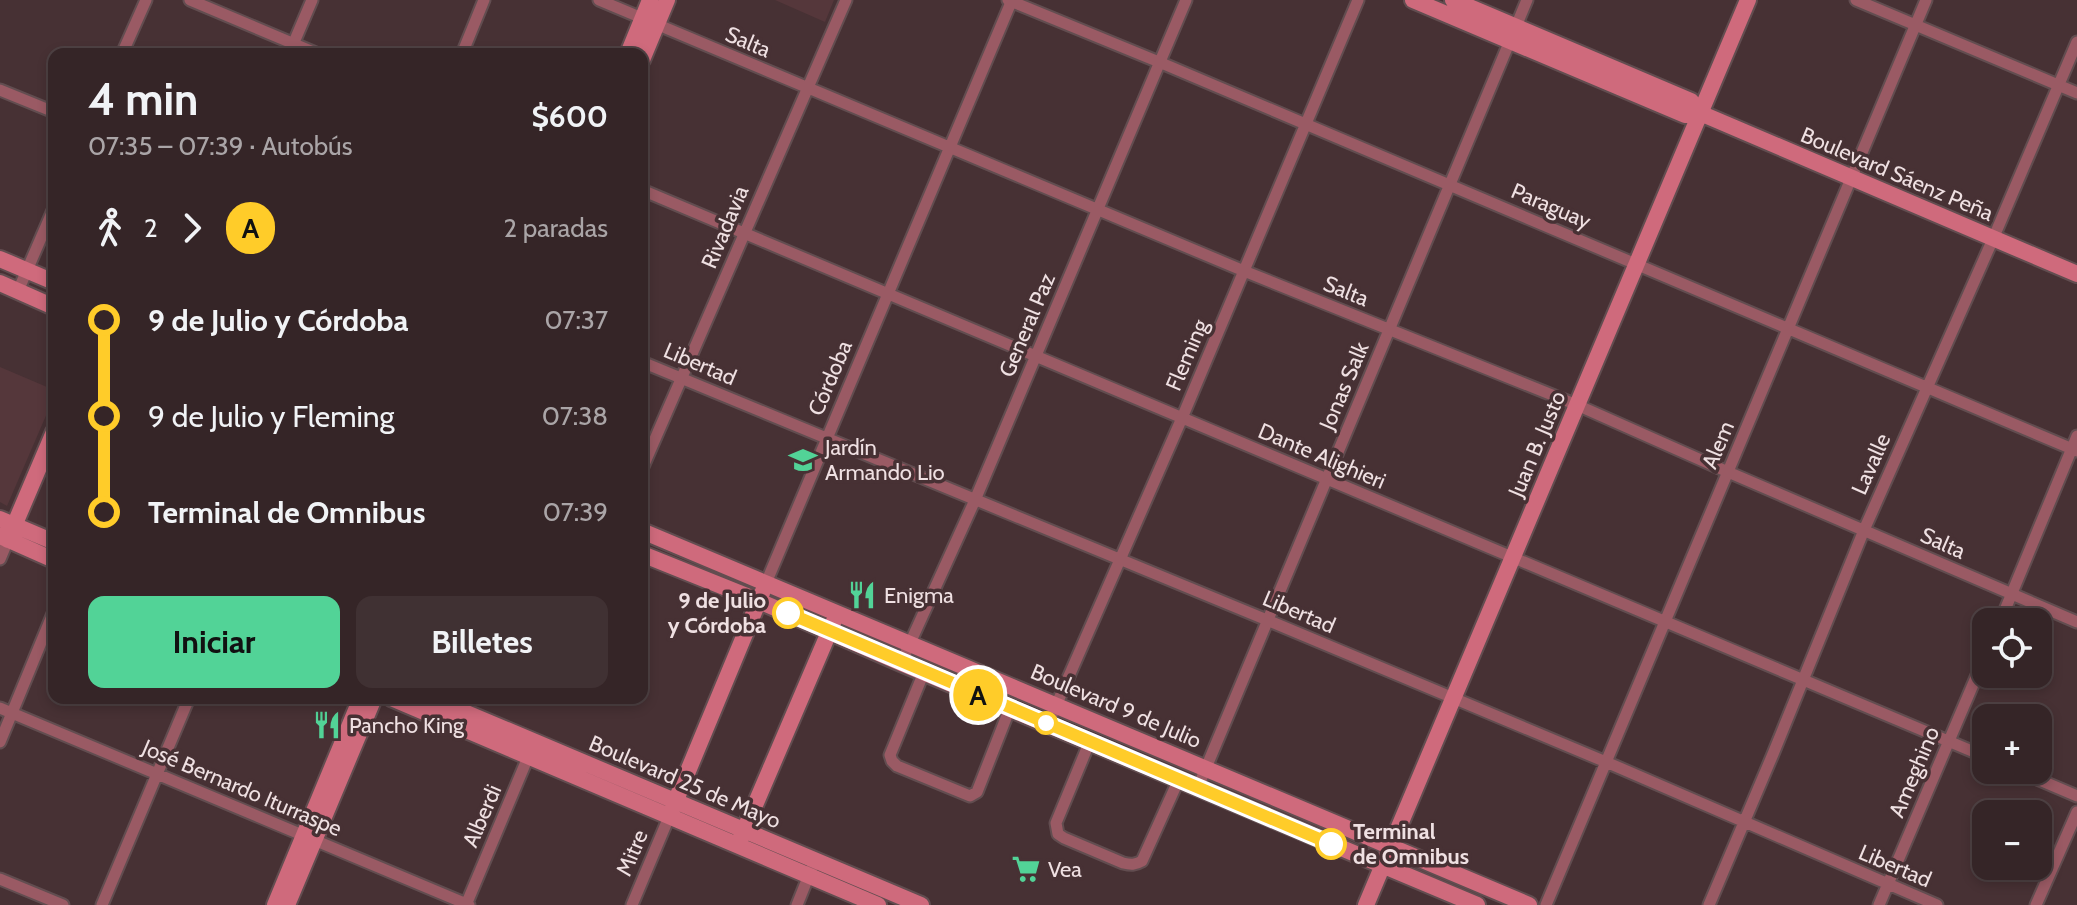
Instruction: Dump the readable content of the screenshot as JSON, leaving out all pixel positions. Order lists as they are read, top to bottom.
{
  "streets": {
    "main road": [
      "Boulevard Sáenz Peña",
      "Córdoba",
      "Juan B. Justo",
      "Boulevard 9 de Julio",
      "Boulevard 25 de Mayo"
    ],
    "street": [
      "Salta",
      "Paraguay",
      "Rivadavia",
      "General Paz",
      "Fleming",
      "Libertad",
      "Jonas Salk",
      "Alem",
      "Dante Alighieri",
      "Lavalle",
      "Ameghino",
      "José Bernardo Iturraspe",
      "Alberdi",
      "Mitre"
    ]
  },
  "crossings": [
    ["Salta", "Rivadavia"],
    ["Salta", "General Paz"],
    ["Salta", "Fleming"],
    ["Salta", "Córdoba"],
    ["Salta", "Jonas Salk"],
    ["Salta", "Juan B. Justo"],
    ["Salta", "Alem"],
    ["Salta", "Lavalle"],
    ["Boulevard Sáenz Peña", "Jonas Salk"],
    ["Boulevard Sáenz Peña", "Juan B. Justo"],
    ["Boulevard Sáenz Peña", "Alem"],
    ["Boulevard Sáenz Peña", "Lavalle"],
    ["Paraguay", "General Paz"],
    ["Paraguay", "Fleming"],
    ["Paraguay", "Córdoba"],
    ["Paraguay", "Jonas Salk"],
    ["Paraguay", "Juan B. Justo"],
    ["Paraguay", "Alem"],
    ["Paraguay", "Lavalle"],
    ["Rivadavia", "Libertad"],
    ["Rivadavia", "Dante Alighieri"],
    ["General Paz", "Libertad"],
    ["General Paz", "Dante Alighieri"],
    ["General Paz", "Boulevard 9 de Julio"],
    ["Fleming", "Libertad"],
    ["Fleming", "Dante Alighieri"],
    ["Fleming", "Boulevard 9 de Julio"],
    ["Libertad", "Córdoba"],
    ["Libertad", "Jonas Salk"],
    ["Libertad", "Juan B. Justo"],
    ["Libertad", "Alem"],
    ["Libertad", "Lavalle"],
    ["Libertad", "Ameghino"],
    ["Córdoba", "Dante Alighieri"],
    ["Córdoba", "Boulevard 9 de Julio"],
    ["Córdoba", "Boulevard 25 de Mayo"],
    ["Córdoba", "Mitre"],
    ["Jonas Salk", "Dante Alighieri"],
    ["Jonas Salk", "Boulevard 9 de Julio"],
    ["Juan B. Justo", "Dante Alighieri"],
    ["Juan B. Justo", "Boulevard 9 de Julio"],
    ["Alem", "Dante Alighieri"],
    ["Dante Alighieri", "Lavalle"],
    ["Dante Alighieri", "Ameghino"],
    ["Boulevard 25 de Mayo", "Alberdi"],
    ["Boulevard 25 de Mayo", "Mitre"],
    ["José Bernardo Iturraspe", "Alberdi"]
  ],
  "places": {
    "school or university": ["Jardín Armando Lio"],
    "restaurant": ["Enigma", "Pancho King"],
    "other": ["9 de Julio y Córdoba", "Terminal de Omnibus"],
    "supermarket": ["Vea"]
  },
  "lines": ["bus line A"],
  "page": {
    "on_map": "A",
    "heading": ["4 min", "07:35 – 07:39 · Autobús", "$600"],
    "legs": ["2", "A", "2 paradas"],
    "list": [
      {
        "name": "9 de Julio y Córdoba",
        "value": "07:37"
      },
      {
        "name": "9 de Julio y Fleming",
        "value": "07:38"
      },
      {
        "name": "Terminal de Omnibus",
        "value": "07:39"
      }
    ],
    "buttons": ["Iniciar", "Billetes"],
    "map_buttons": ["+", "−"]
  }
}
